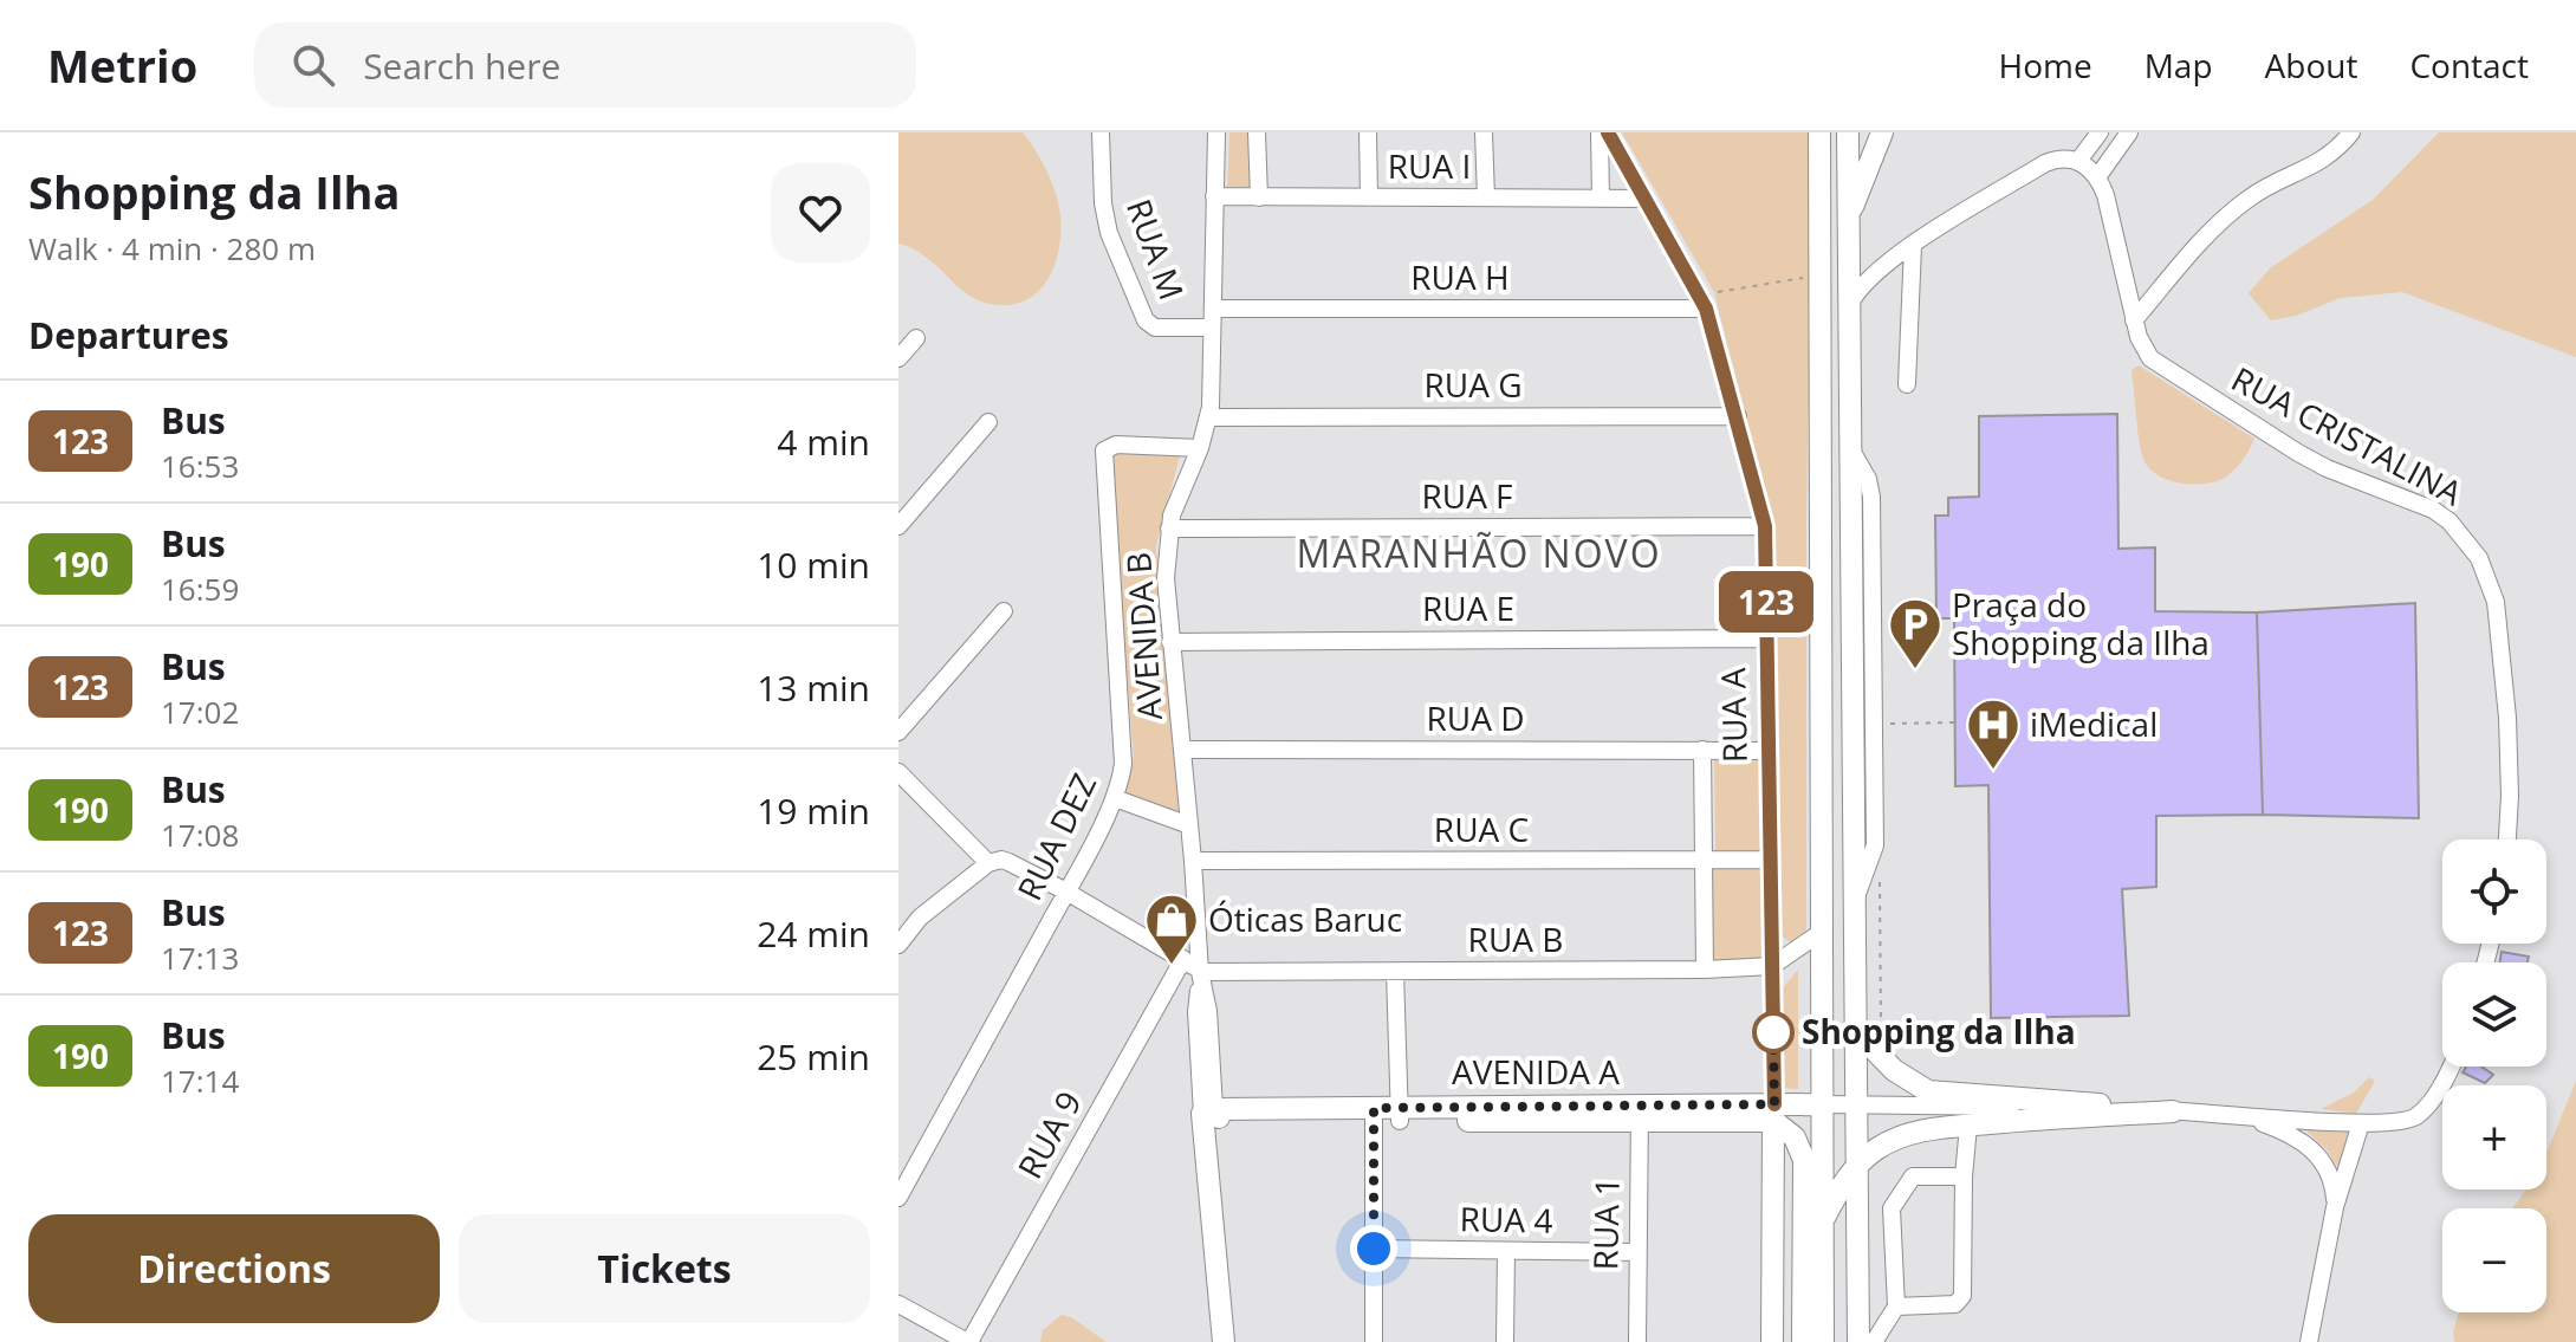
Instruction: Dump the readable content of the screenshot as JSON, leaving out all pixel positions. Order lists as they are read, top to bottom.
{
  "streets": {
    "main road": ["RUA A", "AVENIDA A"],
    "street": [
      "RUA I",
      "RUA M",
      "RUA H",
      "RUA G",
      "RUA CRISTALINA",
      "RUA F",
      "RUA E",
      "AVENIDA B",
      "RUA D",
      "RUA C",
      "RUA DEZ",
      "RUA B",
      "RUA 9",
      "RUA 4",
      "RUA 1"
    ]
  },
  "crossings": [
    ["RUA I", "AVENIDA B"],
    ["RUA I", "RUA A"],
    ["RUA M", "AVENIDA B"],
    ["RUA H", "AVENIDA B"],
    ["RUA H", "RUA A"],
    ["RUA G", "AVENIDA B"],
    ["RUA G", "RUA A"],
    ["RUA F", "AVENIDA B"],
    ["RUA F", "RUA A"],
    ["RUA E", "AVENIDA B"],
    ["RUA E", "RUA A"],
    ["AVENIDA B", "RUA D"],
    ["AVENIDA B", "RUA C"],
    ["AVENIDA B", "RUA DEZ"],
    ["AVENIDA B", "RUA B"],
    ["AVENIDA B", "AVENIDA A"],
    ["RUA A", "RUA D"],
    ["RUA A", "RUA C"],
    ["RUA A", "RUA B"],
    ["RUA A", "AVENIDA A"],
    ["AVENIDA A", "RUA 1"],
    ["RUA 4", "RUA 1"]
  ],
  "districts": ["MARANHÃO NOVO"],
  "places": {
    "parking": ["Praça do Shopping da Ilha"],
    "hospital": ["iMedical"],
    "shop": ["Óticas Baruc"],
    "other": ["Shopping da Ilha"]
  },
  "lines": ["bus line 123"],
  "page": {
    "header": "Metrio",
    "search": "Search here",
    "nav": [
      "Home",
      "Map",
      "About",
      "Contact"
    ],
    "heading": [
      ["Shopping da Ilha", "Walk · 4 min · 280 m"],
      "Departures"
    ],
    "on_map": "123",
    "list": [
      {
        "mark": "123",
        "name": "Bus",
        "note": "16:53",
        "value": "4 min"
      },
      {
        "mark": "190",
        "name": "Bus",
        "note": "16:59",
        "value": "10 min"
      },
      {
        "mark": "123",
        "name": "Bus",
        "note": "17:02",
        "value": "13 min"
      },
      {
        "mark": "190",
        "name": "Bus",
        "note": "17:08",
        "value": "19 min"
      },
      {
        "mark": "123",
        "name": "Bus",
        "note": "17:13",
        "value": "24 min"
      },
      {
        "mark": "190",
        "name": "Bus",
        "note": "17:14",
        "value": "25 min"
      }
    ],
    "map_buttons": ["+", "−"],
    "buttons": ["Directions", "Tickets"]
  }
}
